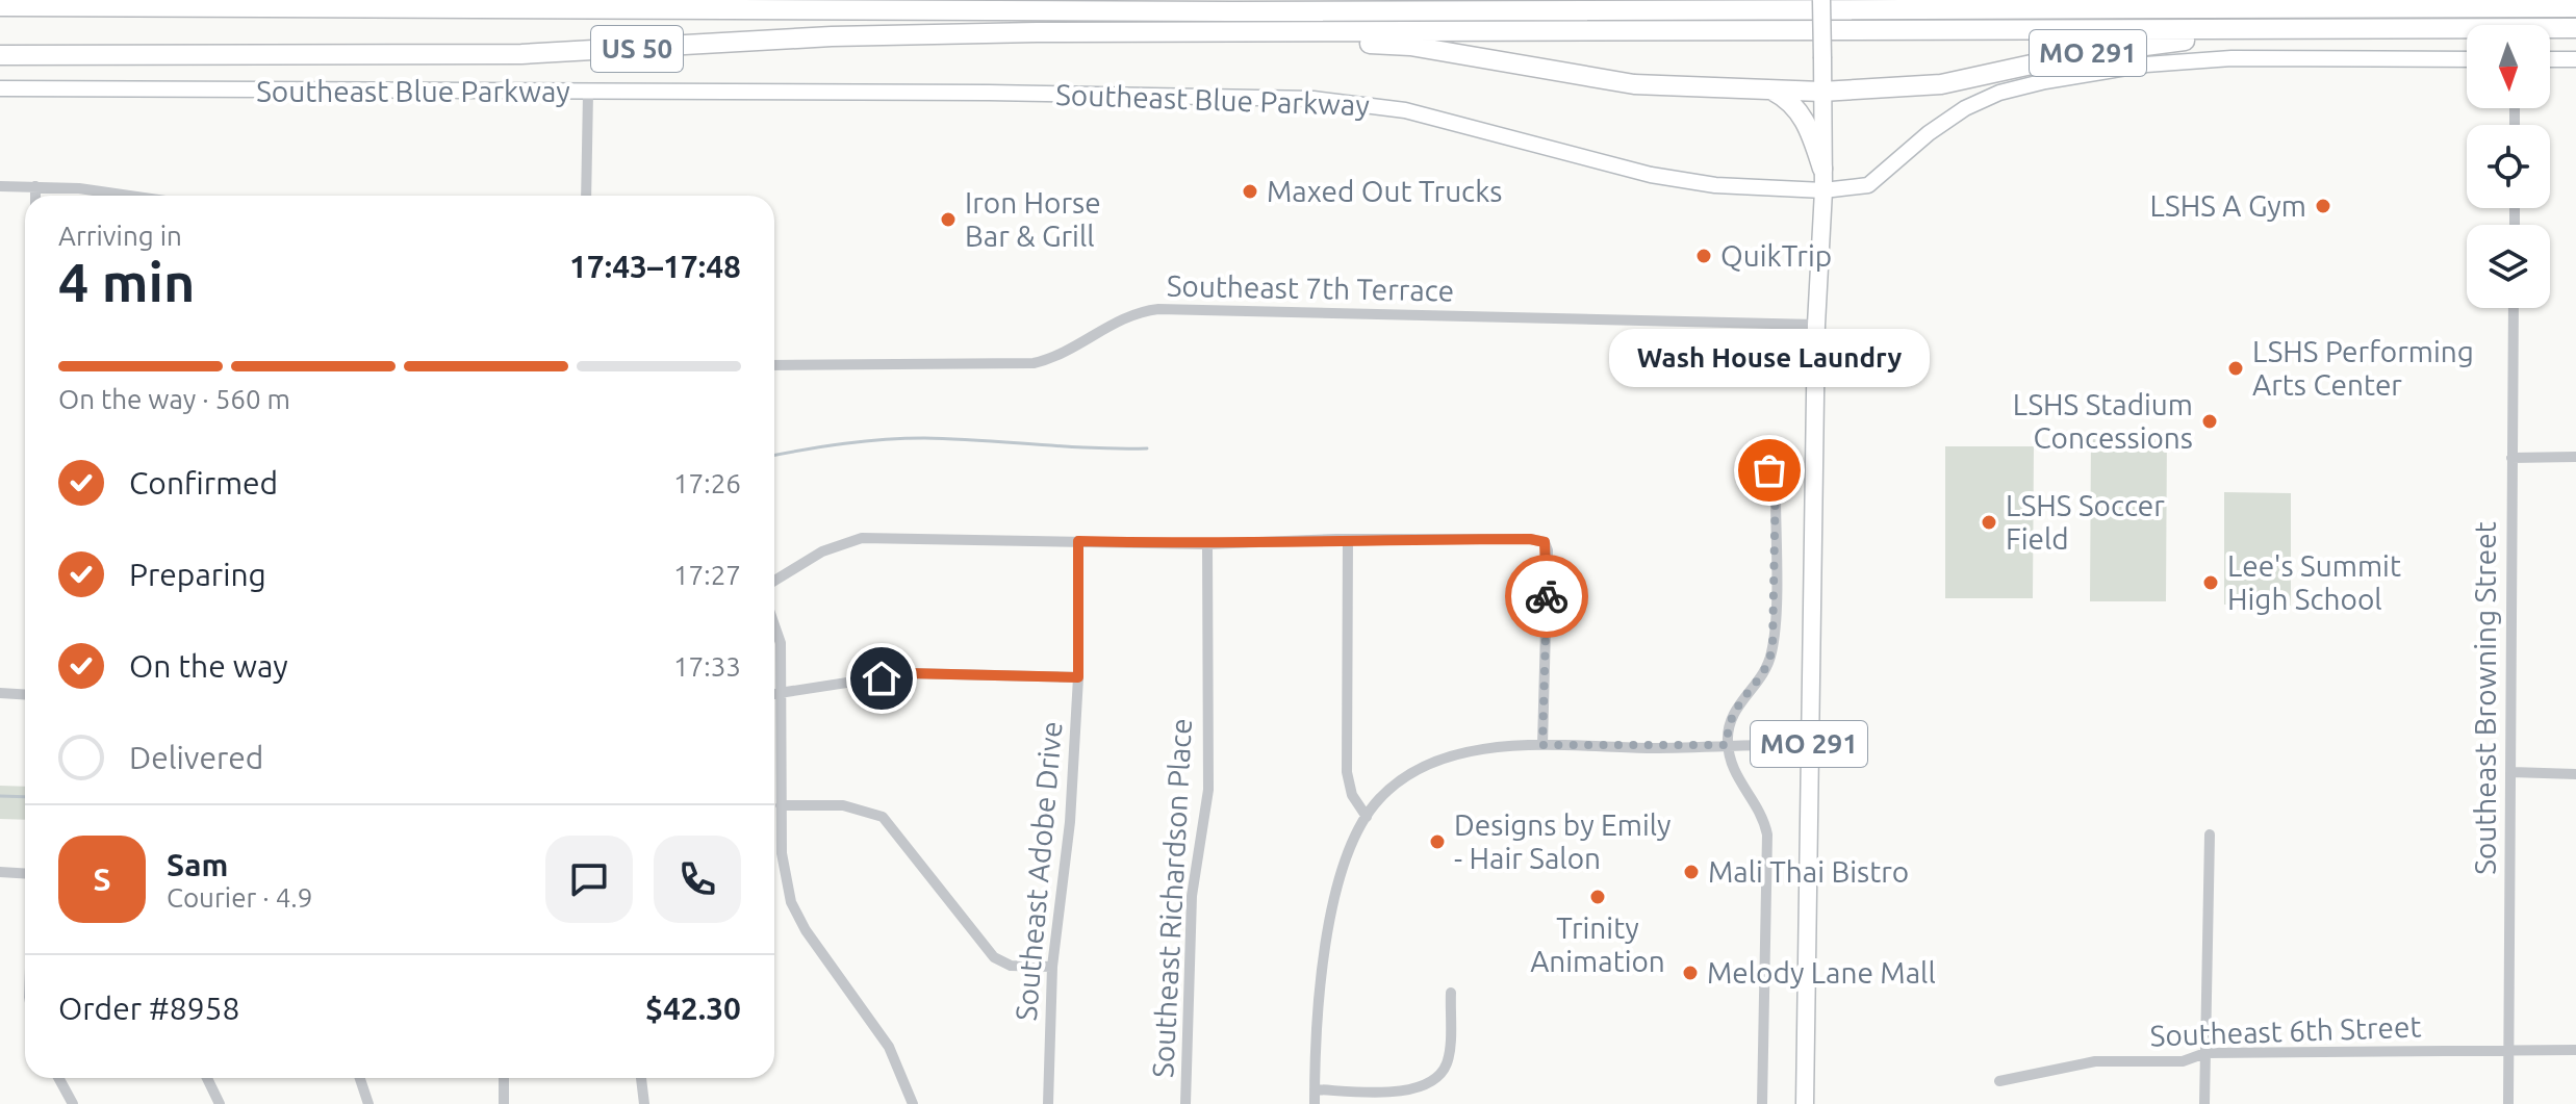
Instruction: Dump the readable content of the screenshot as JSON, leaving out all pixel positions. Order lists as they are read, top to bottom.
{
  "streets": {
    "highway": ["US 50", "MO 291"],
    "street": [
      "Southeast Blue Parkway",
      "Southeast 7th Terrace",
      "Southeast Browning Street",
      "Southeast Adobe Drive",
      "Southeast Richardson Place",
      "Southeast 6th Street"
    ]
  },
  "crossings": [
    ["US 50", "MO 291"],
    ["MO 291", "Southeast Blue Parkway"],
    ["MO 291", "Southeast 7th Terrace"],
    ["Southeast Browning Street", "Southeast 6th Street"]
  ],
  "places": [
    "Maxed Out Trucks",
    "LSHS A Gym",
    "Iron Horse Bar & Grill",
    "QuikTrip",
    "LSHS Performing Arts Center",
    "LSHS Stadium Concessions",
    "Wash House Laundry",
    "LSHS Soccer Field",
    "Lee's Summit High School",
    "Designs by Emily - Hair Salon",
    "Mali Thai Bistro",
    "Trinity Animation",
    "Melody Lane Mall"
  ],
  "north": "bottom",
  "page": {
    "heading": ["4 min", "Arriving in", "17:43–17:48"],
    "panel": [
      "Sam",
      "Courier · 4.9",
      "Order #8958",
      "$42.30"
    ],
    "bubble": "Wash House Laundry",
    "bar": "On the way · 560 m",
    "list": [
      ["Confirmed", "17:26"],
      ["Preparing", "17:27"],
      ["On the way", "17:33"],
      "Delivered"
    ],
    "round": "S"
  }
}
